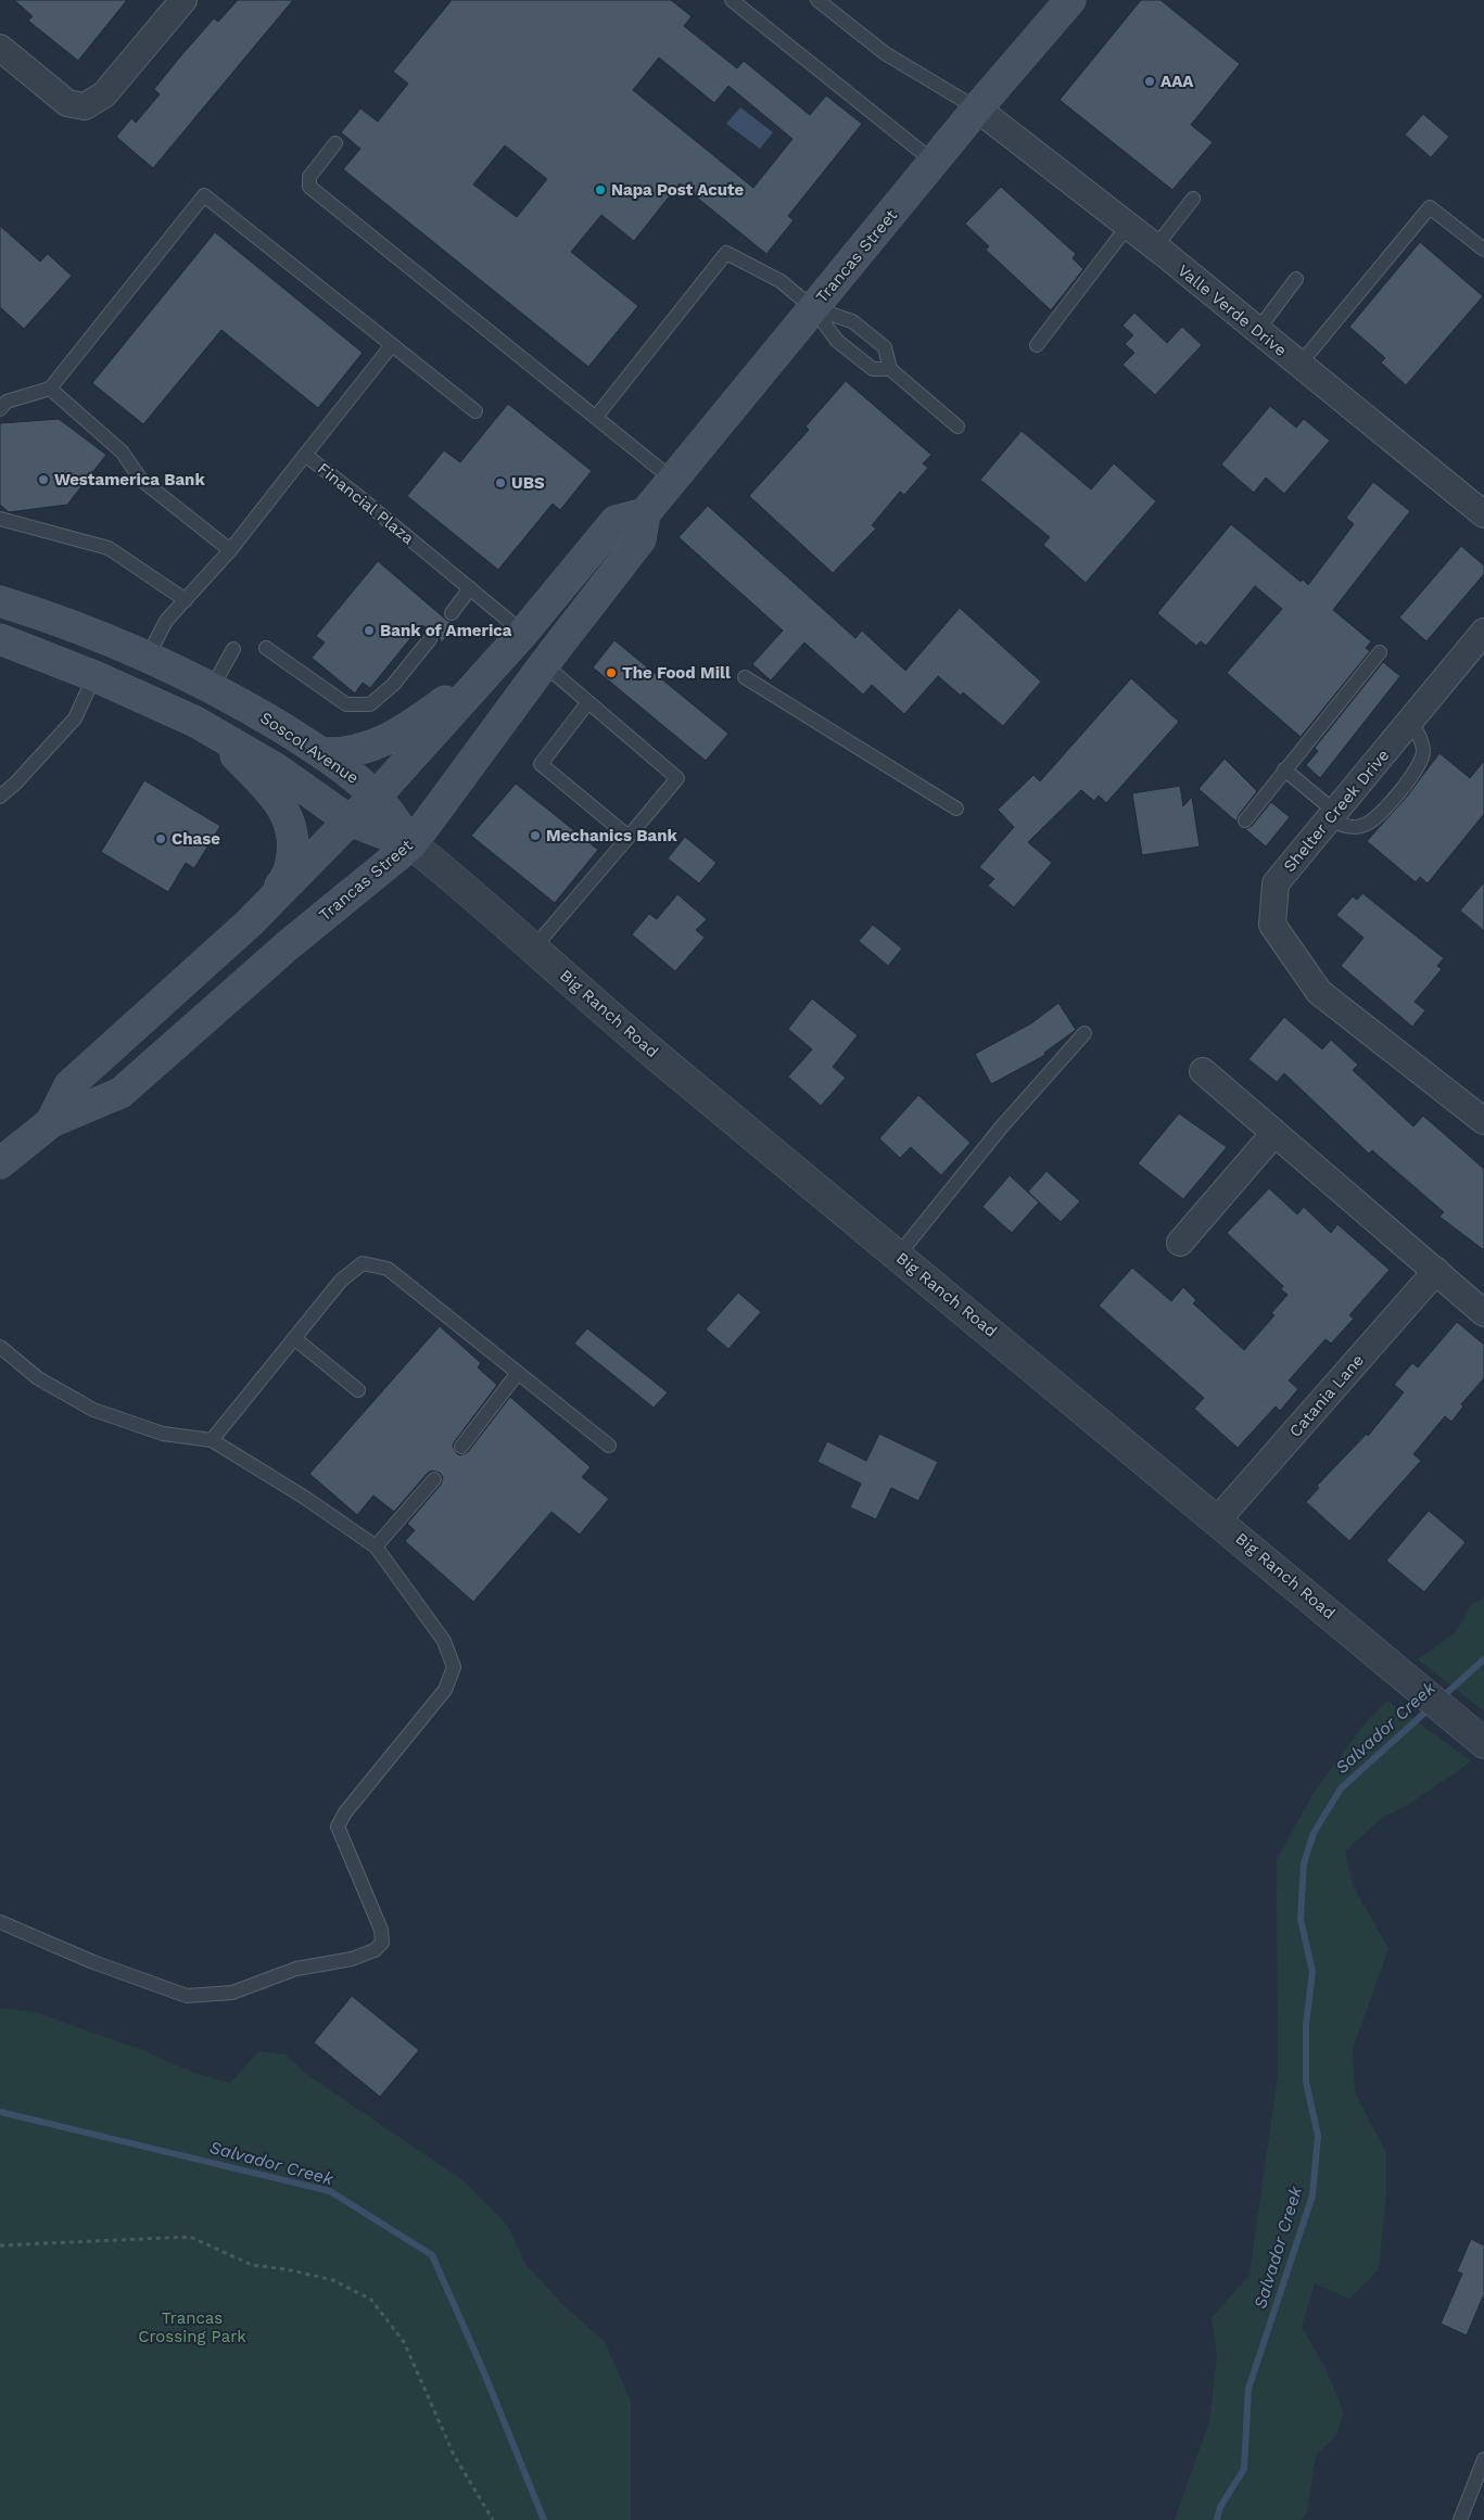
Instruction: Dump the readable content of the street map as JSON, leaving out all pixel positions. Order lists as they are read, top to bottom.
{
  "streets": {
    "main road": ["Trancas Street", "Soscol Avenue"],
    "street": [
      "Valle Verde Drive",
      "Shelter Creek Drive",
      "Big Ranch Road",
      "Catania Lane"
    ],
    "lane": ["Financial Plaza"]
  },
  "crossings": [
    ["Trancas Street", "Valle Verde Drive"],
    ["Trancas Street", "Financial Plaza"],
    ["Trancas Street", "Soscol Avenue"],
    ["Trancas Street", "Big Ranch Road"],
    ["Financial Plaza", "Soscol Avenue"],
    ["Soscol Avenue", "Big Ranch Road"],
    ["Big Ranch Road", "Catania Lane"]
  ],
  "water": ["Salvador Creek"],
  "parks": ["Trancas Crossing Park"],
  "places": [
    "AAA",
    "Napa Post Acute",
    "Westamerica Bank",
    "UBS",
    "Bank of America",
    "The Food Mill",
    "Mechanics Bank",
    "Chase"
  ]
}
